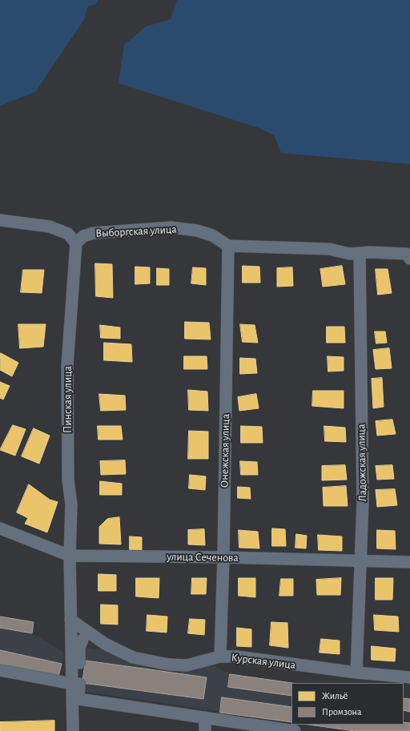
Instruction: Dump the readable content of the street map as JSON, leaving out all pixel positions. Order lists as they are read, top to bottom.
{
  "streets": {
    "street": [
      "Выборгская улица",
      "Пинская улица",
      "Онежская улица",
      "Ладожская улица",
      "улица Сеченова",
      "Курская улица"
    ]
  },
  "crossings": [
    ["Выборгская улица", "Пинская улица"],
    ["Выборгская улица", "Онежская улица"],
    ["Пинская улица", "улица Сеченова"],
    ["Пинская улица", "Курская улица"],
    ["Онежская улица", "улица Сеченова"],
    ["Онежская улица", "Курская улица"],
    ["Ладожская улица", "улица Сеченова"],
    ["Ладожская улица", "Курская улица"]
  ],
  "legend": ["Жильё", "Промзона"]
}
